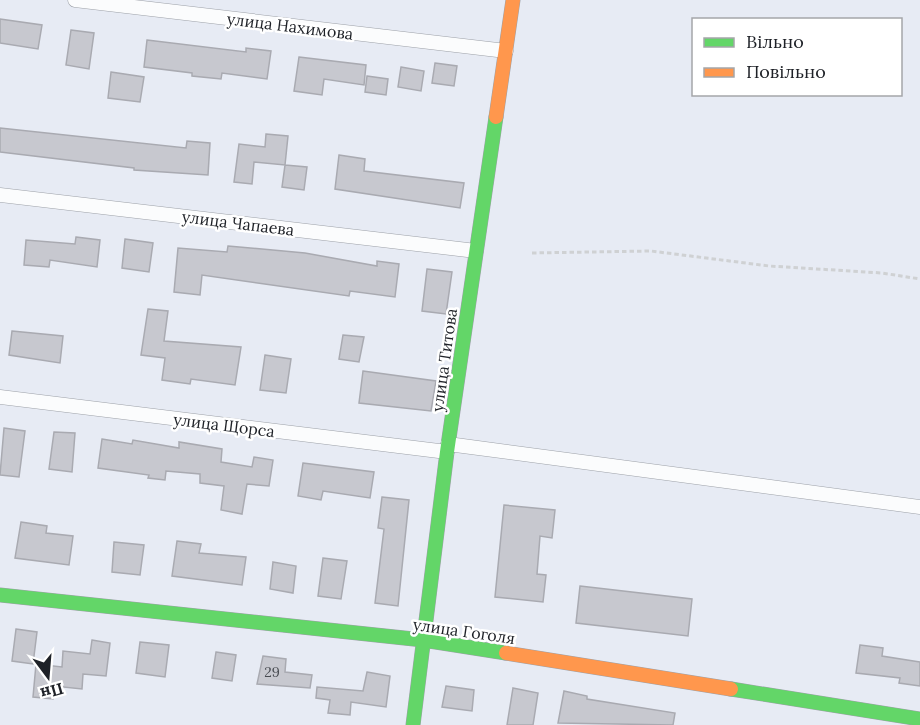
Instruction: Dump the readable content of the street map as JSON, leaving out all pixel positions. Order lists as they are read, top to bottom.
{
  "streets": {
    "street": [
      "улица Нахимова",
      "улица Чапаева",
      "улица Титова",
      "улица Щорса",
      "улица Гоголя"
    ]
  },
  "crossings": [
    ["улица Нахимова", "улица Титова"],
    ["улица Чапаева", "улица Титова"],
    ["улица Титова", "улица Щорса"],
    ["улица Титова", "улица Гоголя"]
  ],
  "house_numbers": ["29"],
  "legend": ["Вільно", "Повільно"],
  "north": "bottom"
}
